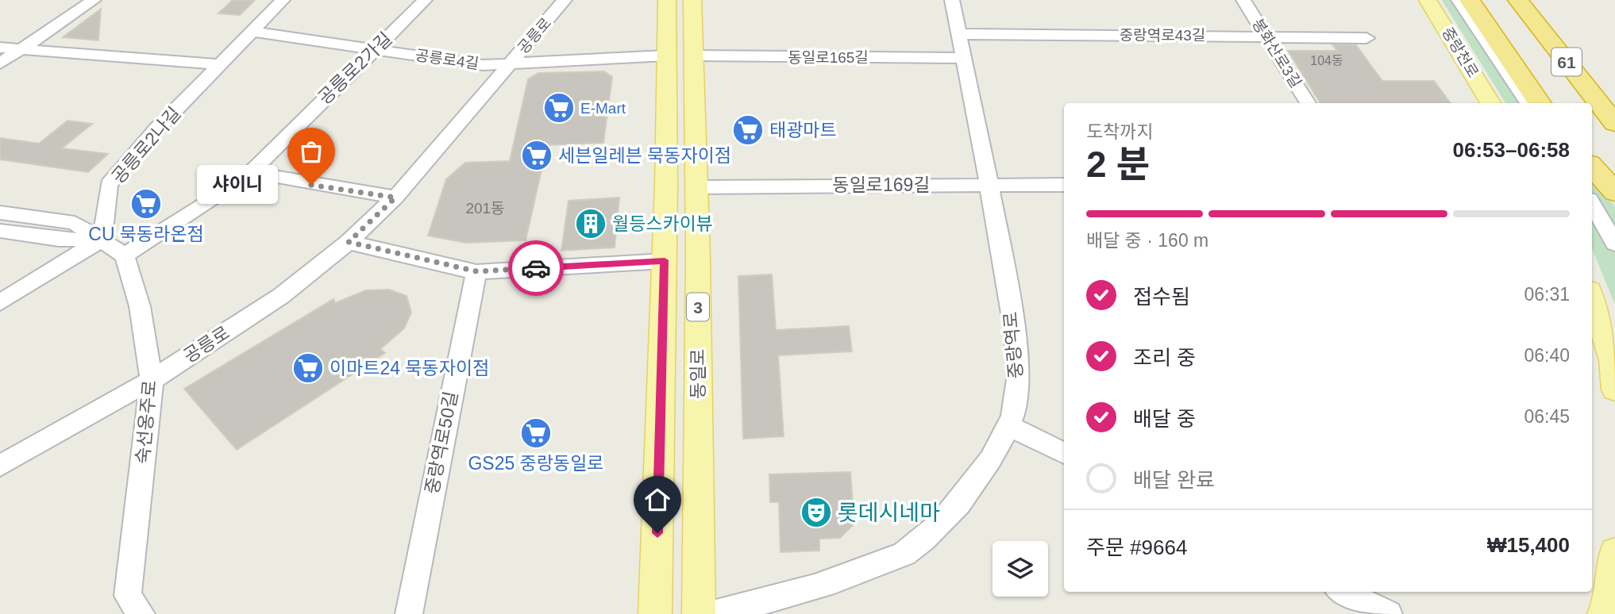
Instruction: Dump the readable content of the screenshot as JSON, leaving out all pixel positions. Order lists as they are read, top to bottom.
{
  "streets": {
    "highway": ["61"],
    "main road": ["중랑천로", "3", "동일로"],
    "street": [
      "중랑역로43길",
      "공릉로",
      "봉화산로3길",
      "동일로165길",
      "공릉로4길",
      "공릉로2가길",
      "공릉로2나길",
      "동일로169길",
      "중랑역로",
      "숙선옹주로",
      "중랑역로50길"
    ]
  },
  "crossings": [
    ["중랑역로43길", "봉화산로3길"],
    ["중랑역로43길", "중랑역로"],
    ["공릉로", "공릉로4길"],
    ["공릉로", "숙선옹주로"],
    ["동일로165길", "중랑역로"],
    ["동일로165길", "동일로"],
    ["공릉로4길", "공릉로2가길"],
    ["공릉로4길", "공릉로2나길"],
    ["공릉로2가길", "숙선옹주로"],
    ["동일로169길", "중랑역로"],
    ["동일로169길", "동일로"]
  ],
  "places": {
    "supermarket": [
      "E-Mart",
      "태광마트",
      "세븐일레븐 묵동자이점",
      "CU 묵동라온점",
      "이마트24 묵동자이점",
      "GS25 중랑동일로"
    ],
    "other": ["샤이니"],
    "building": ["월등스카이뷰"],
    "theatre": ["롯데시네마"]
  },
  "house_numbers": ["104동", "201동"],
  "page": {
    "heading": ["2 분", "도착까지", "06:53–06:58"],
    "panel": ["주문 #9664", "₩15,400"],
    "bubble": "샤이니",
    "bar": "배달 중 · 160 m",
    "list": [
      ["접수됨", "06:31"],
      ["조리 중", "06:40"],
      ["배달 중", "06:45"],
      "배달 완료"
    ]
  }
}
